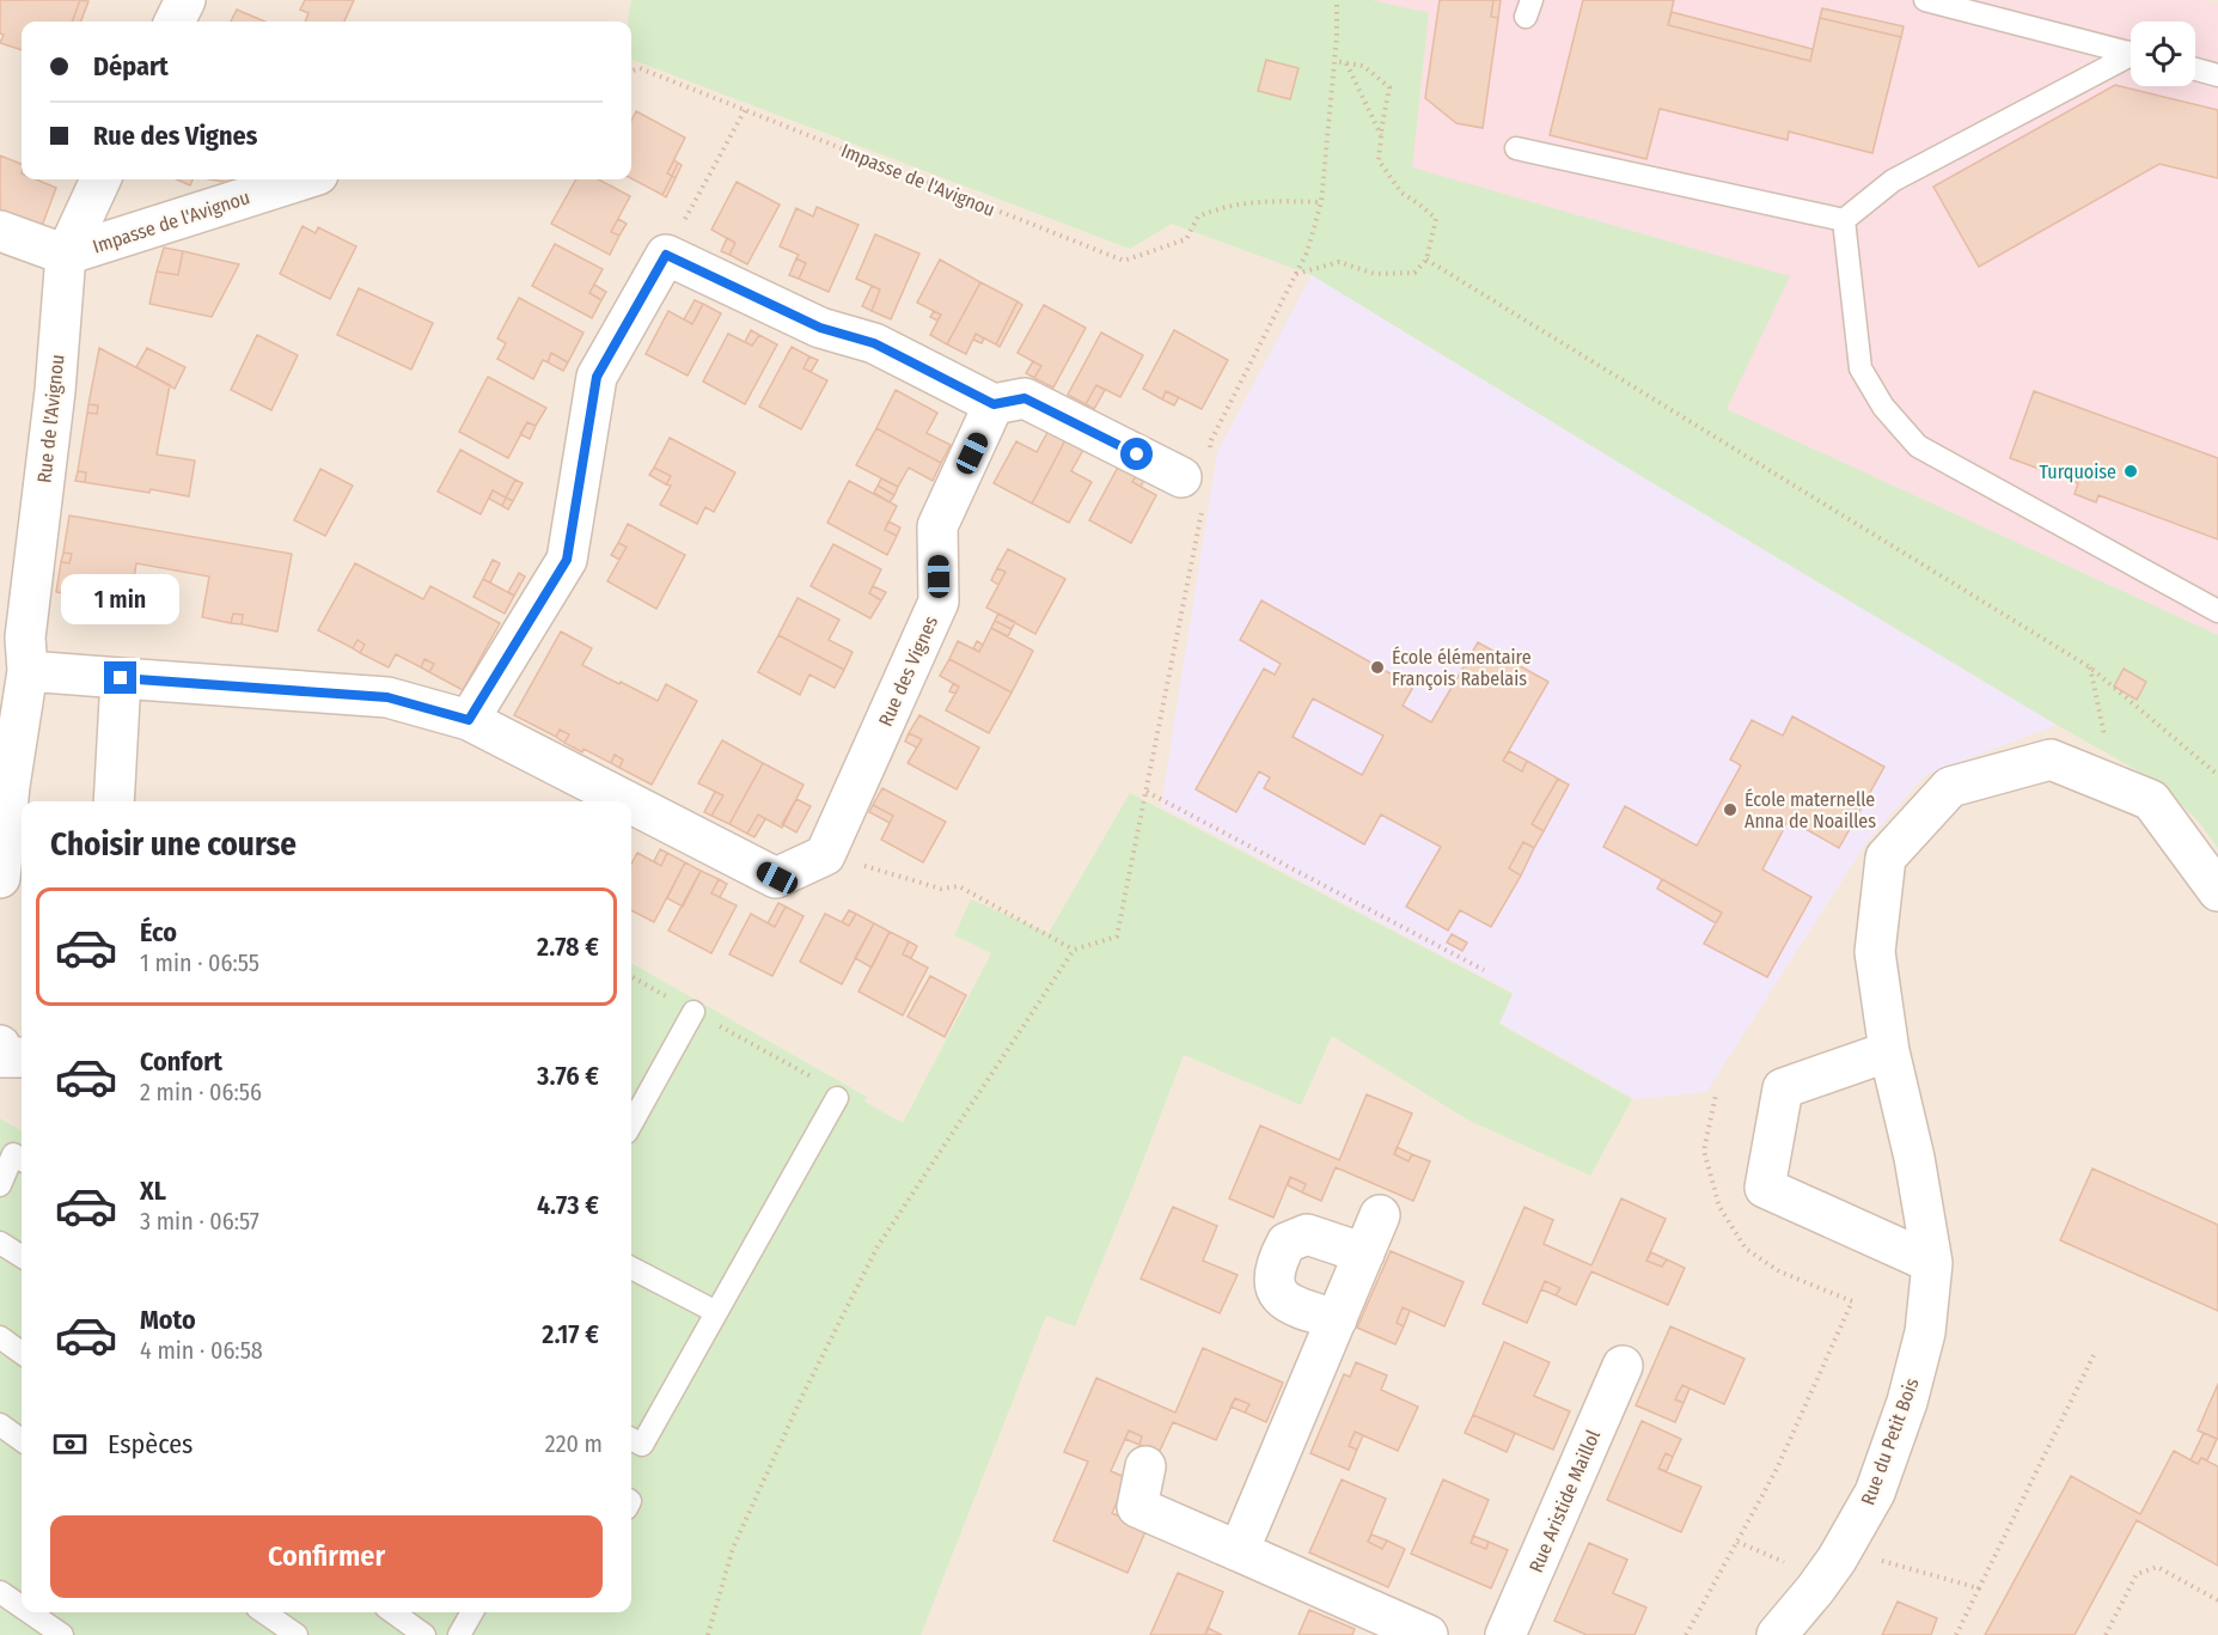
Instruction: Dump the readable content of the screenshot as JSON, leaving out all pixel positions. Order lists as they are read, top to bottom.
{
  "streets": {
    "street": [
      "Impasse de l'Avignou",
      "Rue de l'Avignou",
      "Rue des Vignes",
      "Rue du Petit Bois",
      "Rue Aristide Maillol"
    ]
  },
  "crossings": [
    ["Impasse de l'Avignou", "Rue de l'Avignou"]
  ],
  "places": ["Turquoise", "École élémentaire François Rabelais", "École maternelle Anna de Noailles"],
  "page": {
    "banner": ["Départ", "Rue des Vignes"],
    "bubble": "1 min",
    "heading": "Choisir une course",
    "list": [
      {
        "name": "Éco",
        "note": "1 min · 06:55",
        "value": "2.78 €"
      },
      {
        "name": "Confort",
        "note": "2 min · 06:56",
        "value": "3.76 €"
      },
      {
        "name": "XL",
        "note": "3 min · 06:57",
        "value": "4.73 €"
      },
      {
        "name": "Moto",
        "note": "4 min · 06:58",
        "value": "2.17 €"
      }
    ],
    "pay": ["Espèces", "220 m"],
    "buttons": "Confirmer"
  }
}
